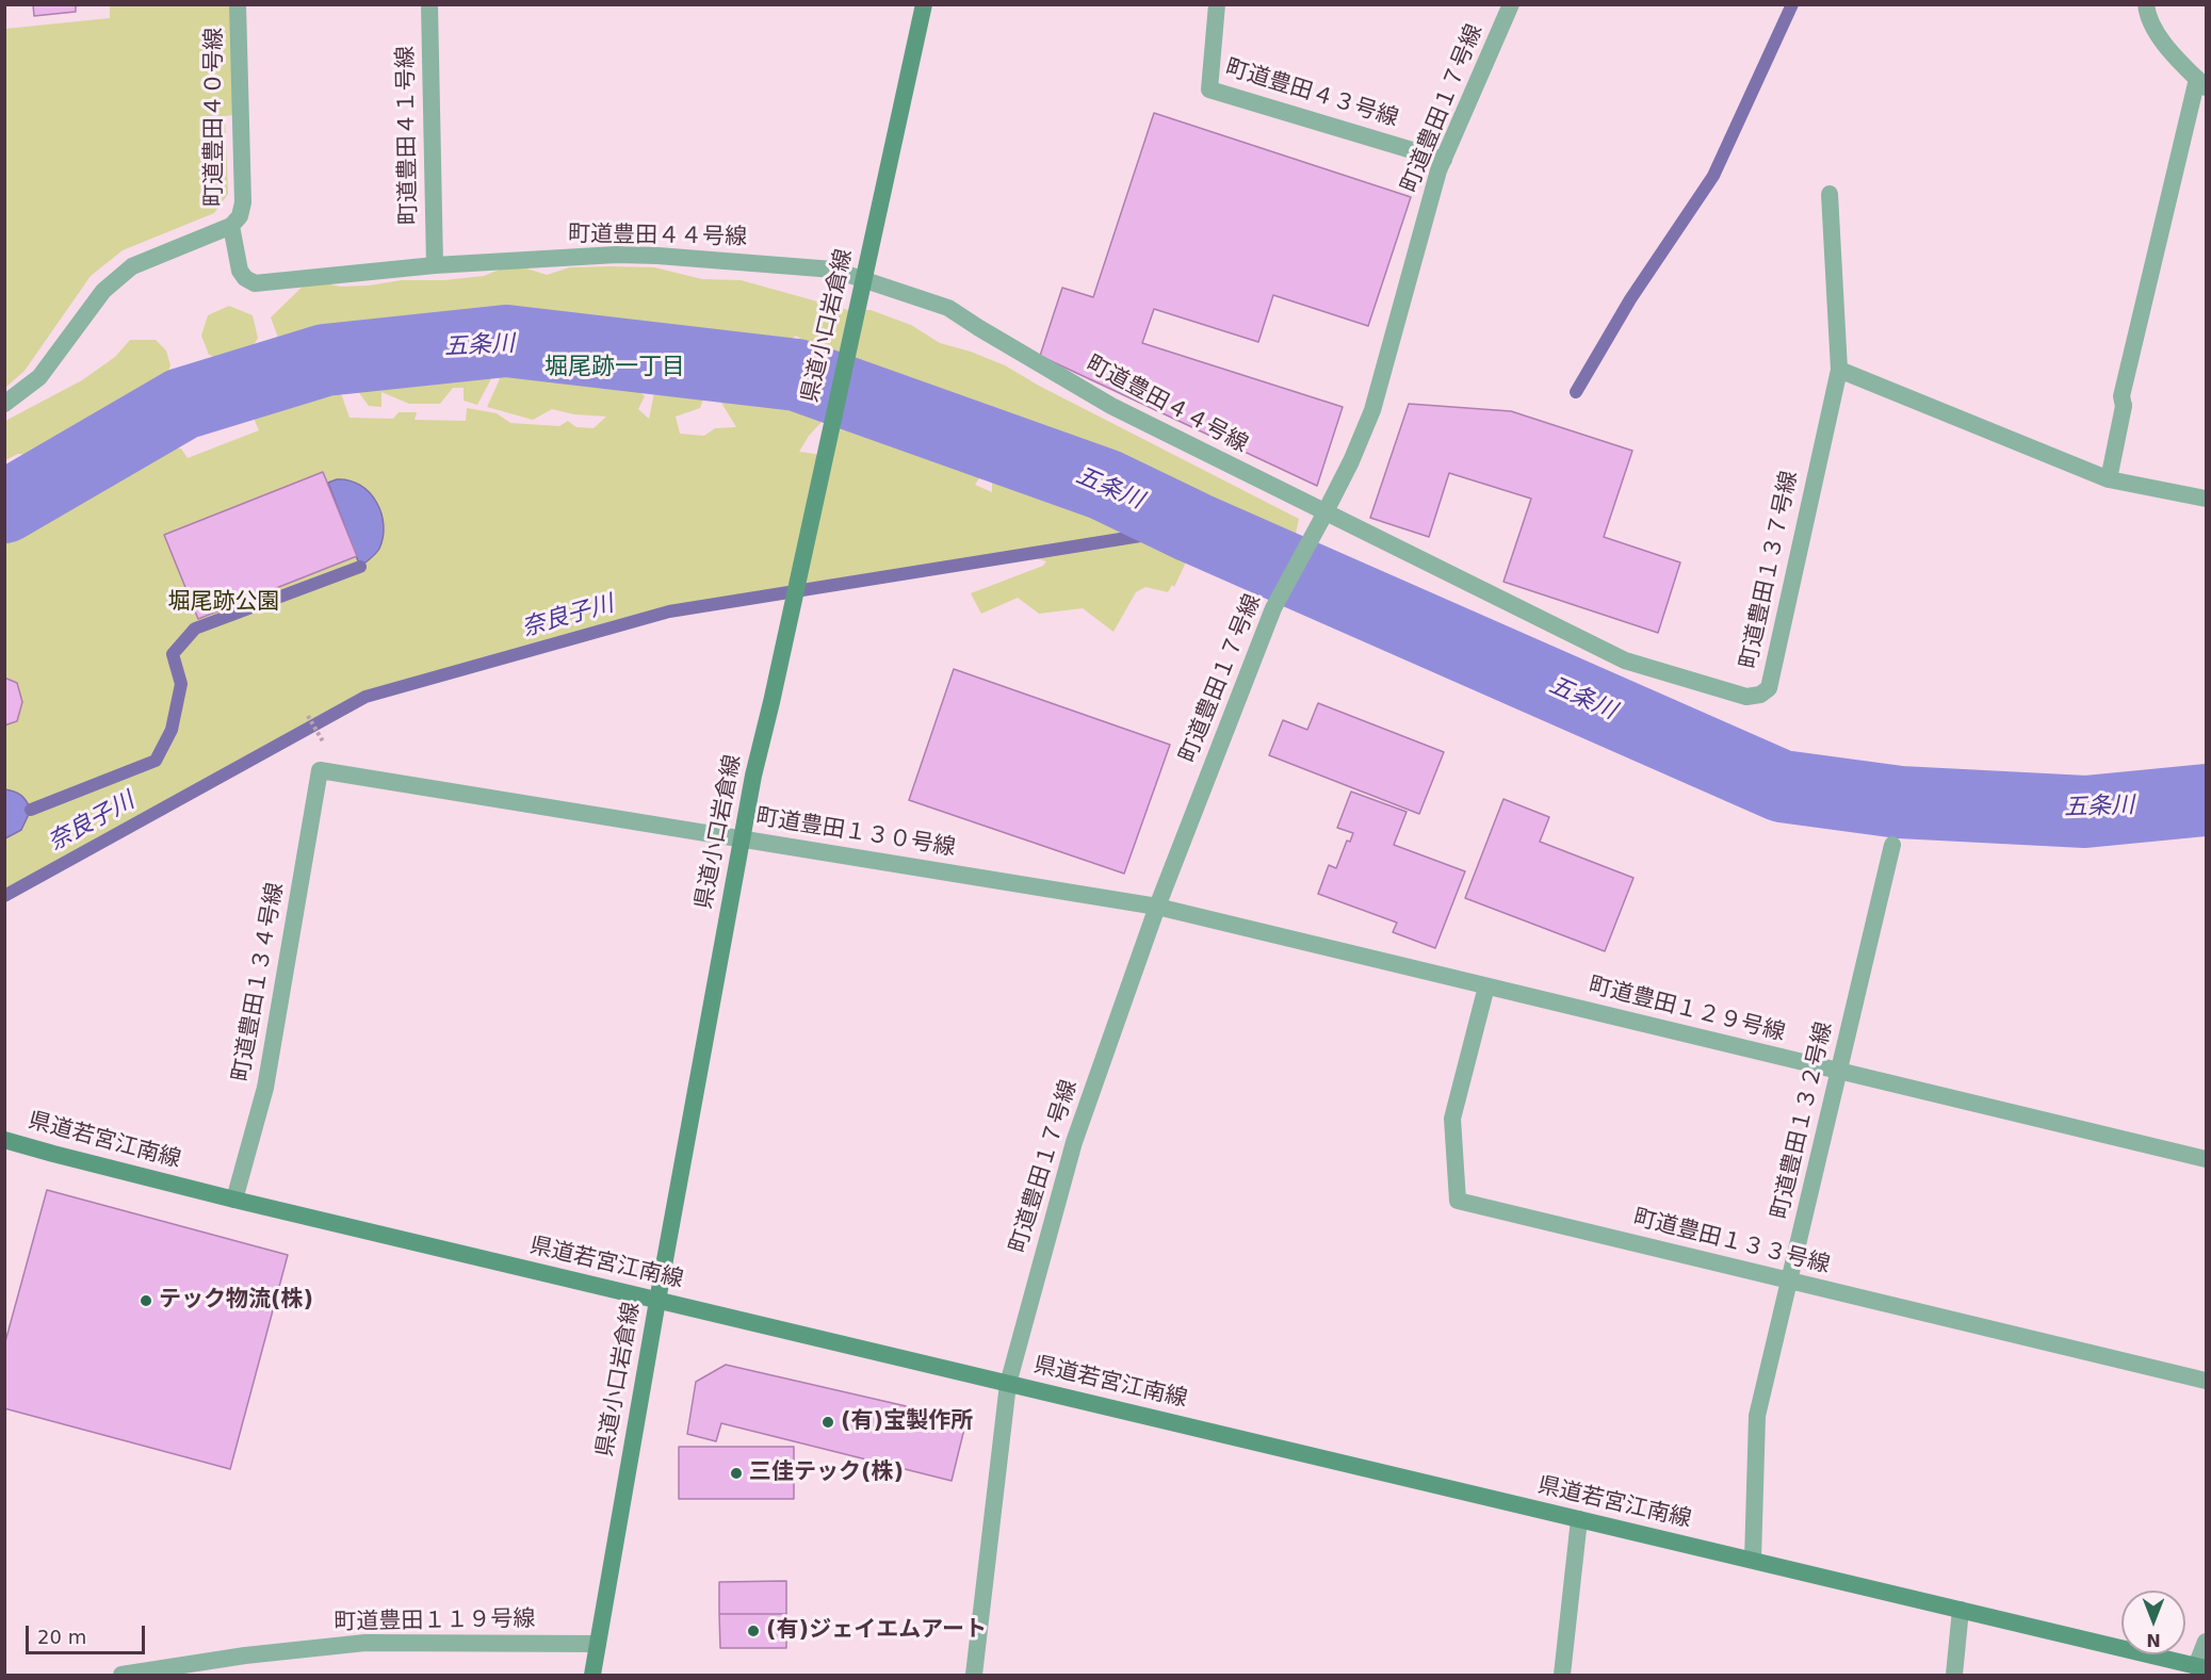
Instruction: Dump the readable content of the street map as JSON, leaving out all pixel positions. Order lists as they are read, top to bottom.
{
  "streets": {
    "main road": ["県道小口岩倉線", "県道若宮江南線"],
    "street": [
      "町道豊田４３号線",
      "町道豊田１７号線",
      "町道豊田４０号線",
      "町道豊田４１号線",
      "町道豊田４４号線",
      "町道豊田１３７号線",
      "町道豊田１３０号線",
      "町道豊田１３４号線",
      "町道豊田１２９号線",
      "町道豊田１３２号線",
      "町道豊田１３３号線",
      "町道豊田１１９号線"
    ]
  },
  "crossings": [
    ["町道豊田４３号線", "町道豊田１７号線"],
    ["町道豊田１７号線", "町道豊田４４号線"],
    ["町道豊田１７号線", "町道豊田１３７号線"],
    ["町道豊田１７号線", "町道豊田１３０号線"],
    ["町道豊田１７号線", "町道豊田１２９号線"],
    ["町道豊田１７号線", "県道若宮江南線"],
    ["町道豊田４０号線", "町道豊田４４号線"],
    ["町道豊田４１号線", "町道豊田４４号線"],
    ["町道豊田４４号線", "県道小口岩倉線"],
    ["町道豊田４４号線", "町道豊田１３７号線"],
    ["県道小口岩倉線", "町道豊田１３０号線"],
    ["県道小口岩倉線", "県道若宮江南線"],
    ["県道小口岩倉線", "町道豊田１１９号線"],
    ["町道豊田１３０号線", "町道豊田１３４号線"],
    ["町道豊田１３０号線", "町道豊田１２９号線"],
    ["町道豊田１３４号線", "県道若宮江南線"],
    ["町道豊田１２９号線", "町道豊田１３２号線"],
    ["町道豊田１２９号線", "町道豊田１３３号線"],
    ["町道豊田１３２号線", "県道若宮江南線"],
    ["町道豊田１３２号線", "町道豊田１３３号線"]
  ],
  "districts": ["堀尾跡一丁目"],
  "water": ["五条川", "奈良子川"],
  "parks": ["堀尾跡公園"],
  "places": [
    "テック物流(株)",
    "(有)宝製作所",
    "三佳テック(株)",
    "(有)ジェイエムアート"
  ],
  "scale_bar": "20 m",
  "north": "bottom"
}
